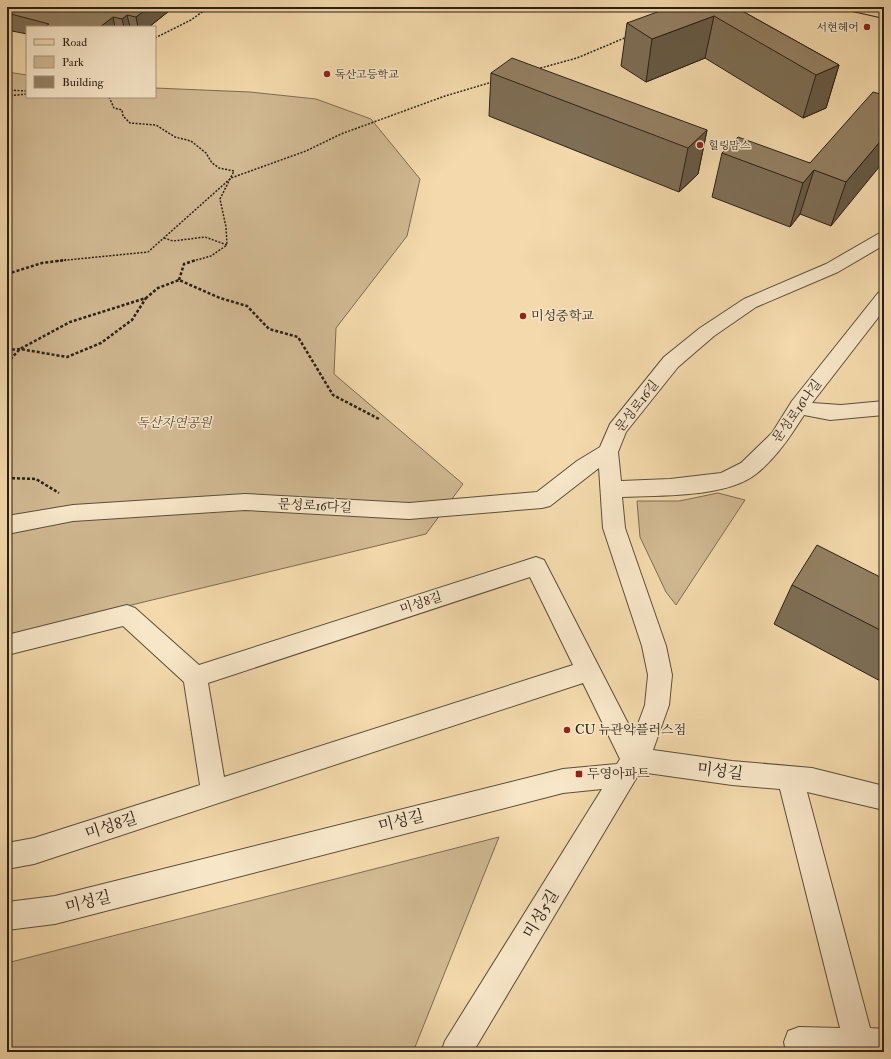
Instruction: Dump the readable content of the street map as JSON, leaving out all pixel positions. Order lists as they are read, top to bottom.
{
  "streets": {
    "street": [
      "문성로16길",
      "문성로16나길",
      "문성로16다길",
      "미성8길",
      "미성길",
      "미성5길"
    ]
  },
  "crossings": [
    ["문성로16길", "문성로16나길"],
    ["문성로16길", "문성로16다길"],
    ["문성로16길", "미성8길"],
    ["문성로16길", "미성길"],
    ["문성로16길", "미성5길"],
    ["미성8길", "미성길"],
    ["미성8길", "미성5길"],
    ["미성길", "미성5길"]
  ],
  "parks": ["독산자연공원"],
  "places": {
    "other": [
      "서현헤어",
      "독산고등학교",
      "힐링맘스",
      "미성중학교",
      "CU 뉴관악플러스점"
    ],
    "transit": ["두영아파트"]
  },
  "legend": ["Road", "Park", "Building"]
}
